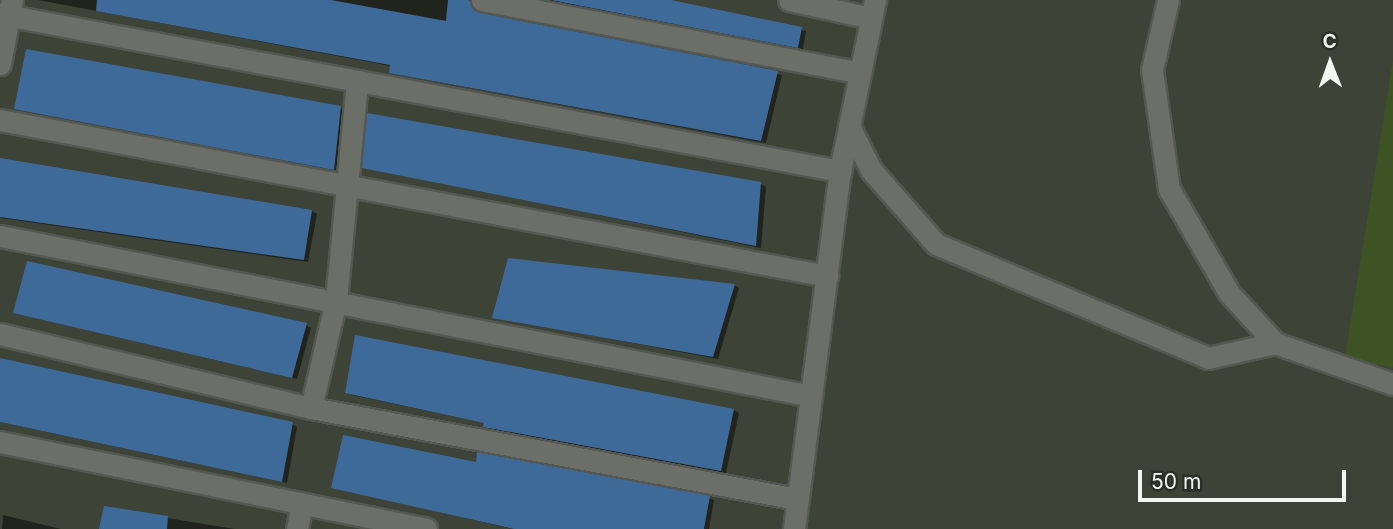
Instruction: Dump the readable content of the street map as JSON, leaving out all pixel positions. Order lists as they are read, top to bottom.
{
  "scale_bar": "50 m",
  "north": "top"
}
